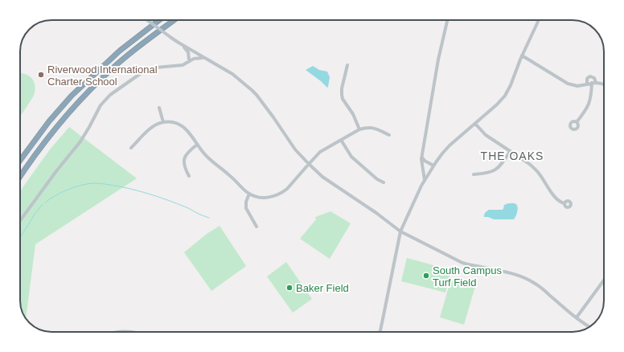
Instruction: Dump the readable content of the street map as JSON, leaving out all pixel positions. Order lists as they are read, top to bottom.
{
  "districts": ["THE OAKS"],
  "places": ["Riverwood International Charter School", "South Campus Turf Field", "Baker Field"]
}
